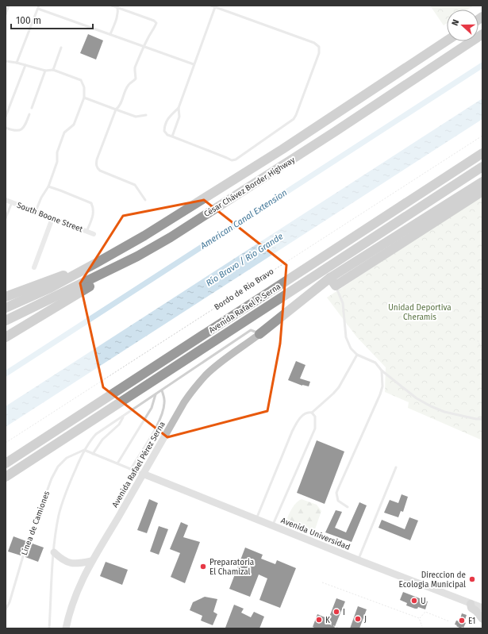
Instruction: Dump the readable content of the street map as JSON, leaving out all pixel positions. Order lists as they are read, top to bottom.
{
  "streets": {
    "highway": ["César Chávez Border Highway", "Avenida Rafael P. Serna"],
    "main road": ["Avenida Rafael Pérez Serna", "Avenida Universidad"],
    "street": ["South Boone Street"],
    "lane": ["Linea de Camiones"],
    "path": ["Bordo de Rio Bravo"]
  },
  "crossings": [
    ["Avenida Rafael Pérez Serna", "Avenida Universidad"]
  ],
  "water": ["American Canal Extension", "Río Bravo / Rio Grande"],
  "parks": ["Unidad Deportiva Cheramis"],
  "places": [
    "Preparatoria El Chamizal",
    "Direccion de Ecologia Municipal",
    "U",
    "I",
    "J",
    "K",
    "E1"
  ],
  "scale_bar": "100 m",
  "north": "left"
}
